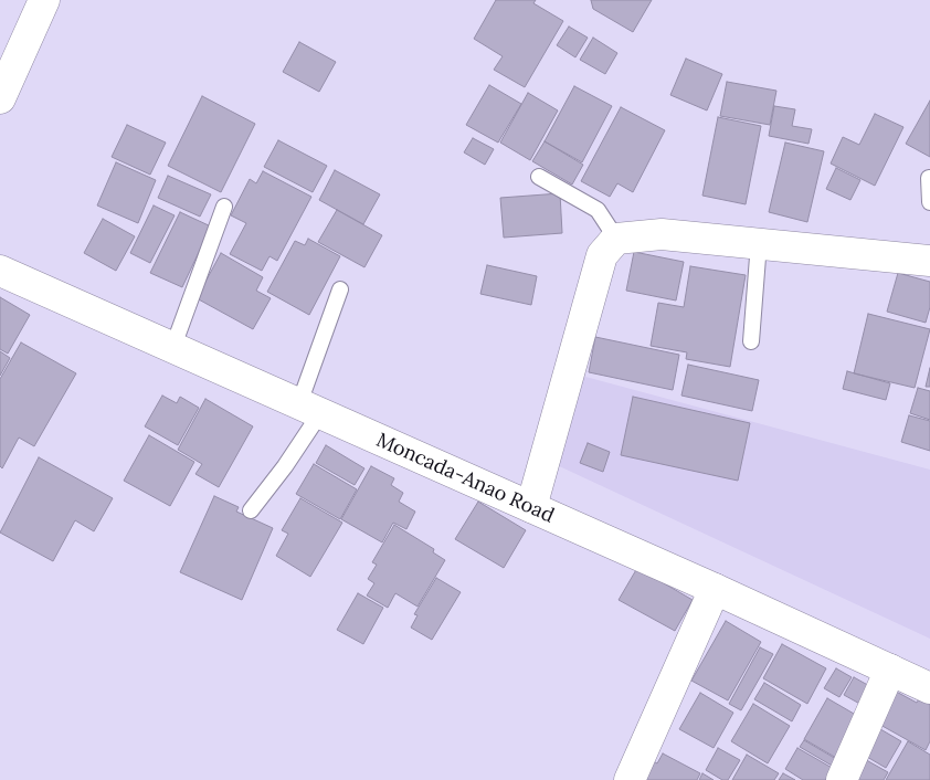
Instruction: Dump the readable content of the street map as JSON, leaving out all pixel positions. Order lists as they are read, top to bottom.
{
  "streets": {
    "street": ["Moncada-Anao Road"]
  }
}
